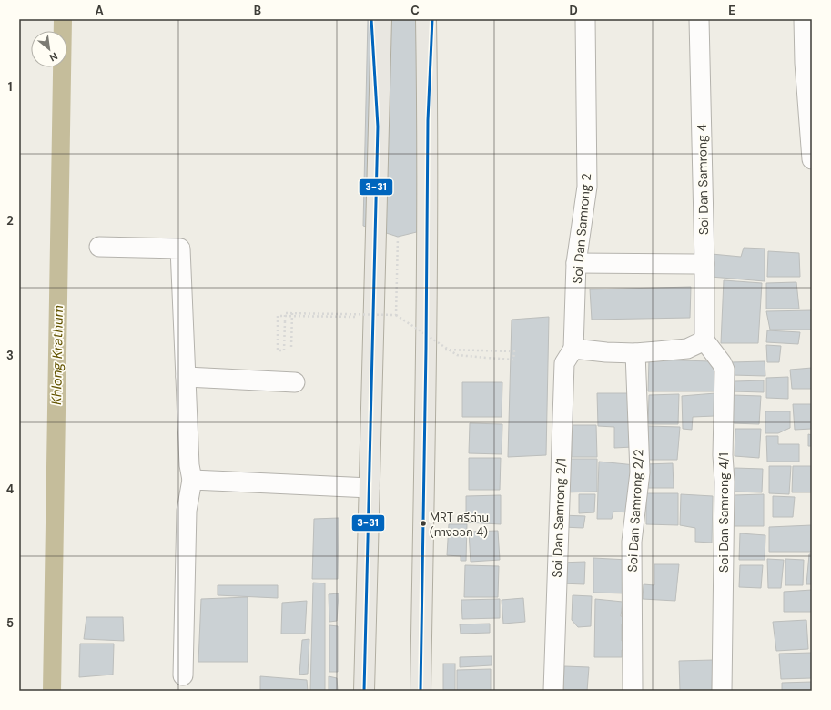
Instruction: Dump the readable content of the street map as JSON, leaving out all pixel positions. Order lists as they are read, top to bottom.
{
  "streets": {
    "street": [
      "Soi Dan Samrong 4",
      "Soi Dan Samrong 2",
      "Soi Dan Samrong 2/2",
      "Soi Dan Samrong 4/1",
      "Soi Dan Samrong 2/1"
    ]
  },
  "crossings": [
    ["Soi Dan Samrong 4", "Soi Dan Samrong 4/1"],
    ["Soi Dan Samrong 2", "Soi Dan Samrong 2/1"]
  ],
  "water": ["Khlong Krathum"],
  "places": ["MRT ศรีด่าน (ทางออก 4)"],
  "lines": ["transit line 3-31"],
  "north": "bottom right",
  "grid": {
    "columns": [
      "A",
      "B",
      "C",
      "D",
      "E"
    ],
    "rows": [
      "1",
      "2",
      "3",
      "4",
      "5"
    ]
  }
}
